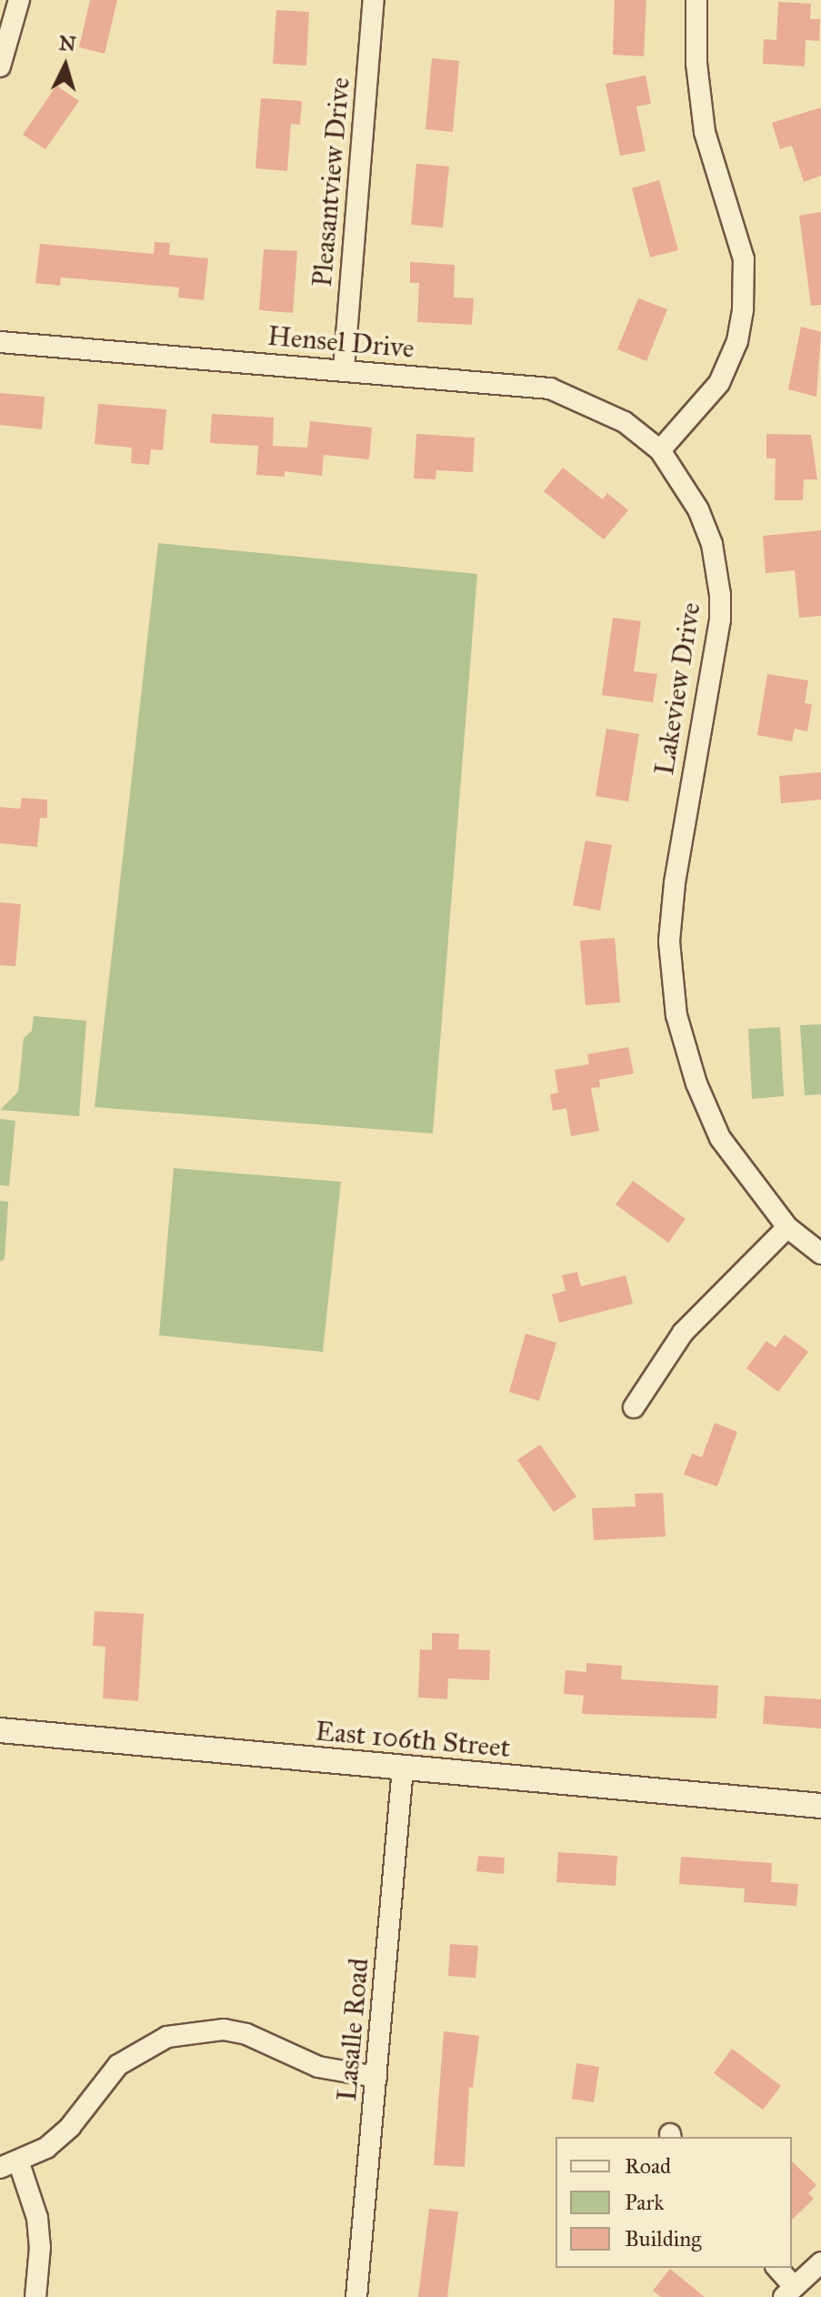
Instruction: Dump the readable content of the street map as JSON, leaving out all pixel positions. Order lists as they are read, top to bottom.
{
  "streets": {
    "street": [
      "Pleasantview Drive",
      "Hensel Drive",
      "Lakeview Drive",
      "East 106th Street",
      "Lasalle Road"
    ]
  },
  "crossings": [
    ["Pleasantview Drive", "Hensel Drive"],
    ["Hensel Drive", "Lakeview Drive"],
    ["East 106th Street", "Lasalle Road"]
  ],
  "legend": ["Road", "Park", "Building"],
  "north": "top"
}
